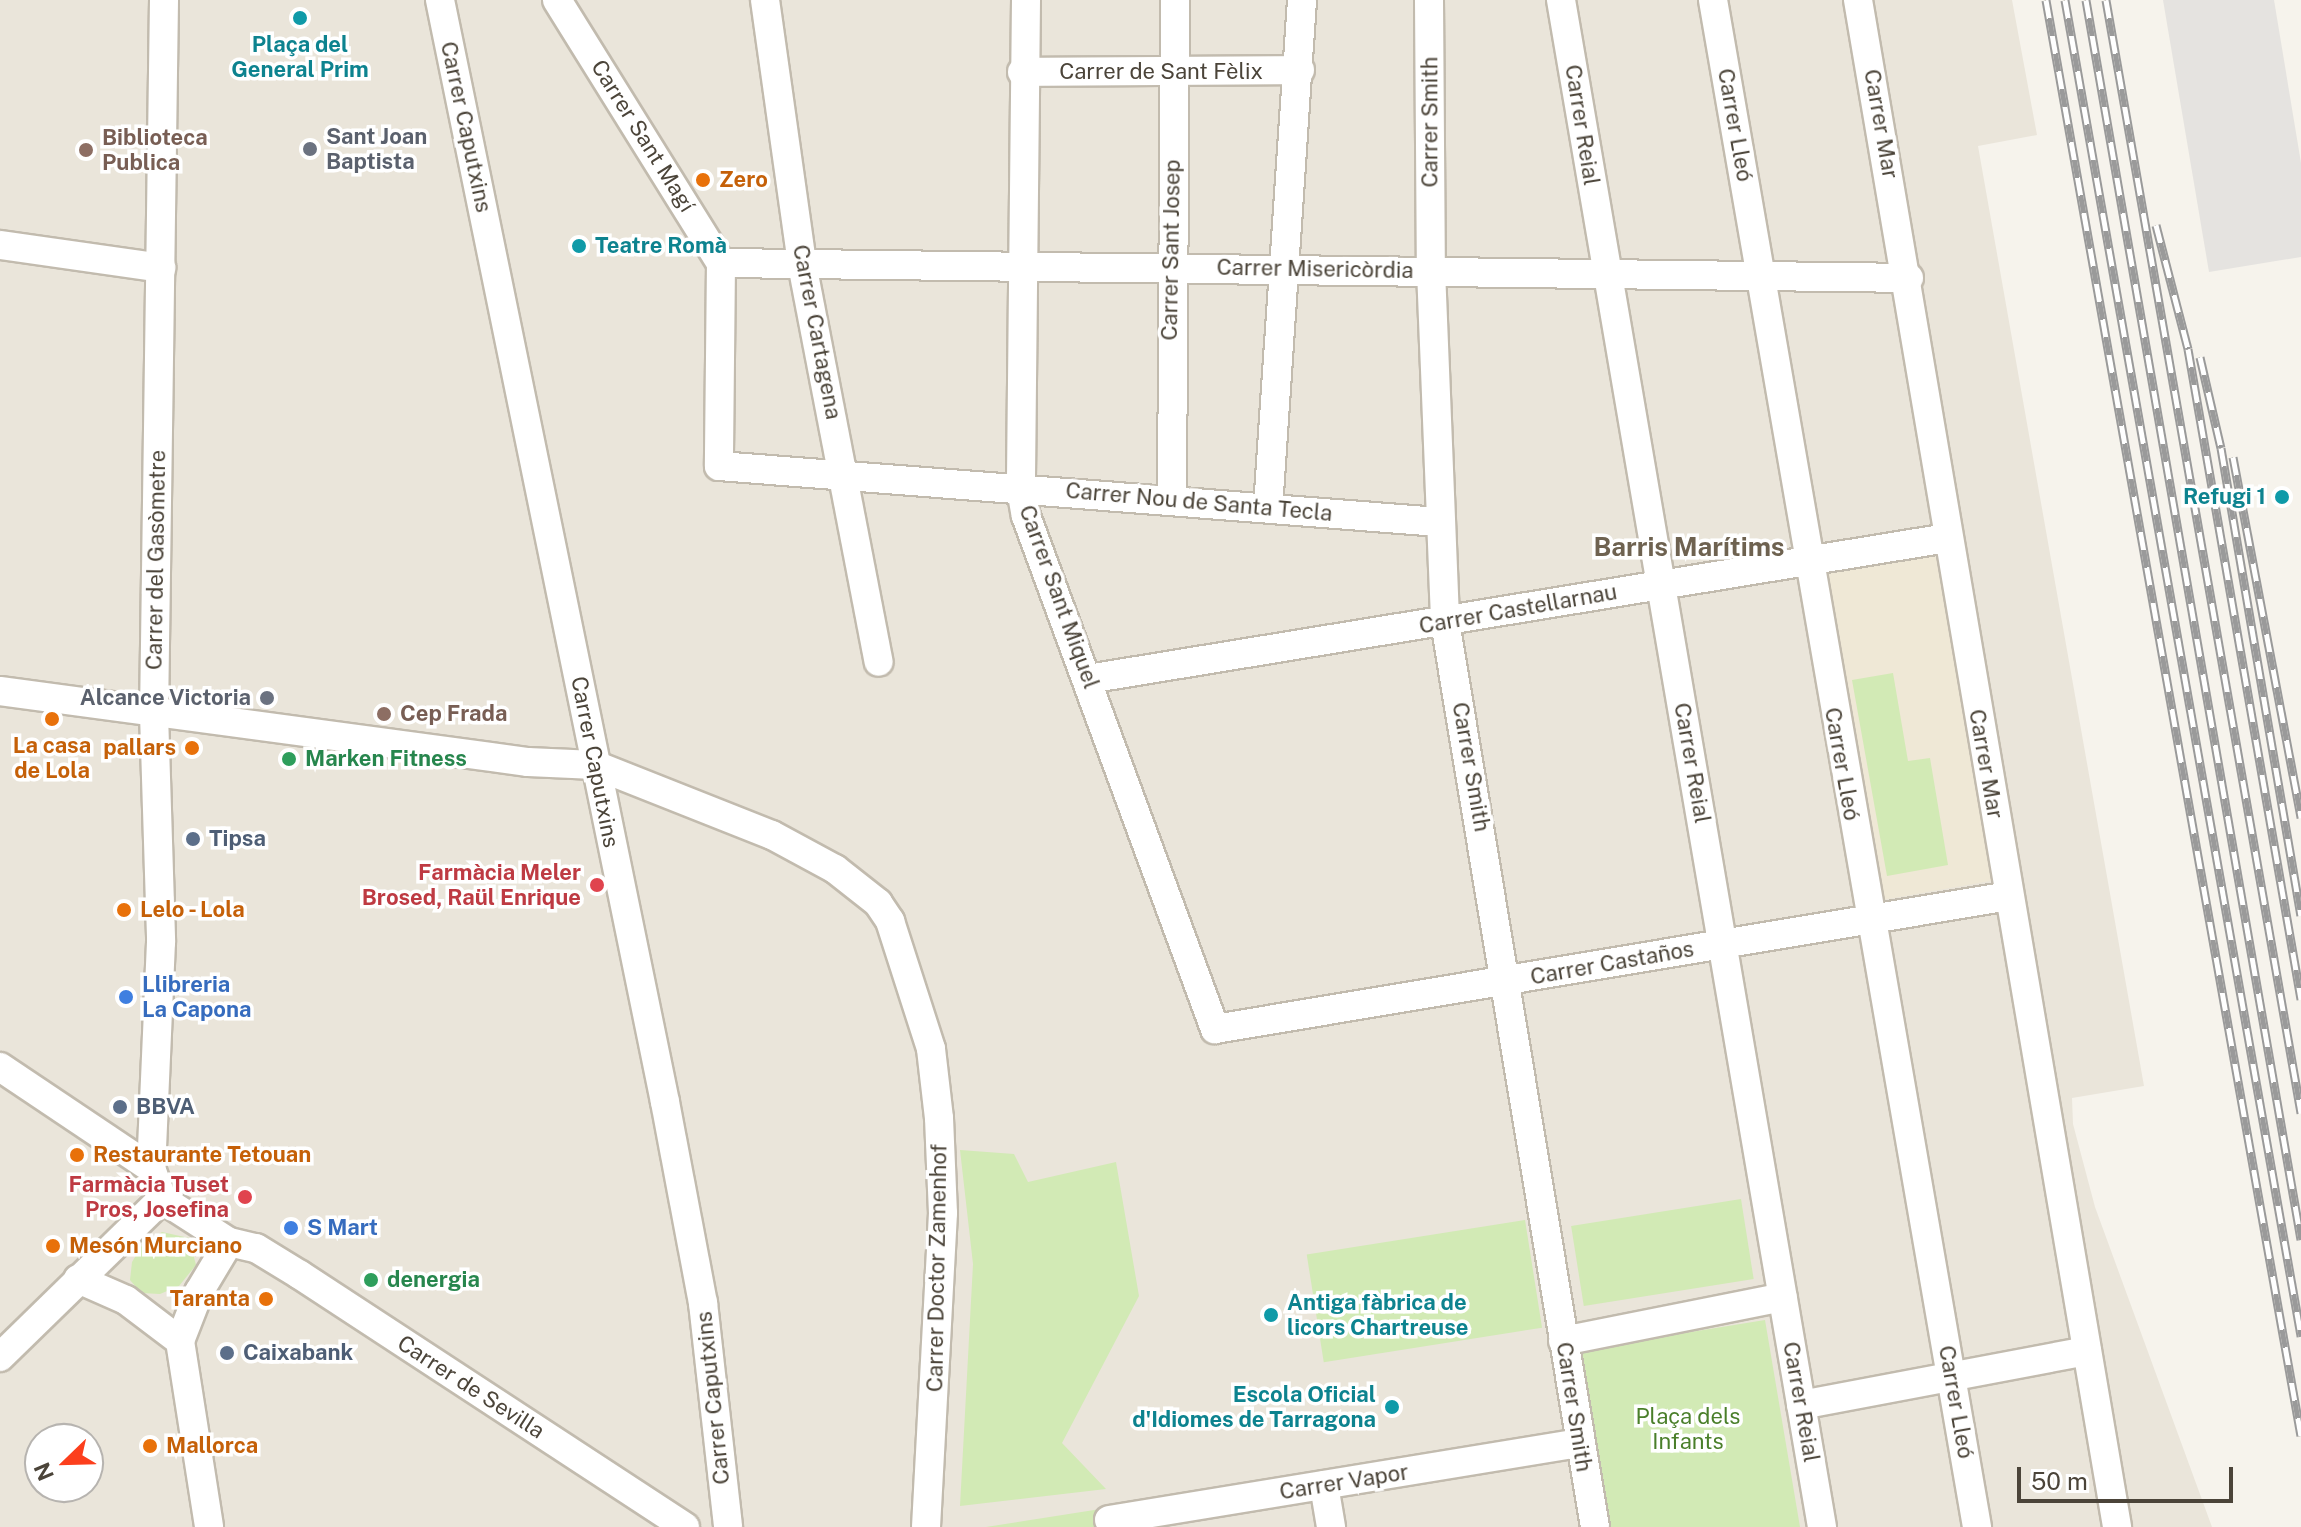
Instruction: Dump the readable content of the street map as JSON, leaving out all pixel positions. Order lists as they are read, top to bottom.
{
  "streets": {
    "street": [
      "Carrer de Sant Fèlix",
      "Carrer Smith",
      "Carrer Mar",
      "Carrer Reial",
      "Carrer Lleó",
      "Carrer Caputxins",
      "Carrer Sant Magí",
      "Carrer Sant Josep",
      "Carrer Misericòrdia",
      "Carrer Cartagena",
      "Carrer Nou de Santa Tecla",
      "Carrer del Gasòmetre",
      "Carrer Sant Miquel",
      "Carrer Castellarnau",
      "Carrer Castaños",
      "Carrer Doctor Zamenhof",
      "Carrer de Sevilla",
      "Carrer Vapor"
    ]
  },
  "crossings": [
    ["Carrer de Sant Fèlix", "Carrer Sant Josep"],
    ["Carrer de Sant Fèlix", "Carrer Sant Miquel"],
    ["Carrer Smith", "Carrer Misericòrdia"],
    ["Carrer Smith", "Carrer Nou de Santa Tecla"],
    ["Carrer Smith", "Carrer Castellarnau"],
    ["Carrer Smith", "Carrer Castaños"],
    ["Carrer Smith", "Carrer Vapor"],
    ["Carrer Mar", "Carrer Misericòrdia"],
    ["Carrer Mar", "Carrer Castellarnau"],
    ["Carrer Mar", "Carrer Castaños"],
    ["Carrer Reial", "Carrer Misericòrdia"],
    ["Carrer Reial", "Carrer Castellarnau"],
    ["Carrer Reial", "Carrer Castaños"],
    ["Carrer Lleó", "Carrer Misericòrdia"],
    ["Carrer Lleó", "Carrer Castellarnau"],
    ["Carrer Lleó", "Carrer Castaños"],
    ["Carrer Caputxins", "Carrer Doctor Zamenhof"],
    ["Carrer Sant Magí", "Carrer Misericòrdia"],
    ["Carrer Sant Magí", "Carrer Nou de Santa Tecla"],
    ["Carrer Sant Josep", "Carrer Misericòrdia"],
    ["Carrer Sant Josep", "Carrer Nou de Santa Tecla"],
    ["Carrer Misericòrdia", "Carrer Cartagena"],
    ["Carrer Misericòrdia", "Carrer Nou de Santa Tecla"],
    ["Carrer Misericòrdia", "Carrer Sant Miquel"],
    ["Carrer Cartagena", "Carrer Nou de Santa Tecla"],
    ["Carrer Nou de Santa Tecla", "Carrer Sant Miquel"],
    ["Carrer del Gasòmetre", "Carrer Doctor Zamenhof"],
    ["Carrer Sant Miquel", "Carrer Castellarnau"],
    ["Carrer Sant Miquel", "Carrer Castaños"]
  ],
  "districts": ["Barris Marítims"],
  "parks": ["Plaça dels Infants"],
  "places": [
    "Plaça del General Prim",
    "Sant Joan Baptista",
    "Biblioteca Publica",
    "Zero",
    "Teatre Romà",
    "Refugi 1",
    "Alcance Victoria",
    "Cep Frada",
    "La casa de Lola",
    "pallars",
    "Marken Fitness",
    "Tipsa",
    "Farmàcia Meler Brosed, Raül Enrique",
    "Lelo - Lola",
    "Llibreria La Capona",
    "BBVA",
    "Restaurante Tetouan",
    "Farmàcia Tuset Pros, Josefina",
    "S Mart",
    "Mesón Murciano",
    "denergia",
    "Taranta",
    "Antiga fàbrica de licors Chartreuse",
    "Caixabank",
    "Escola Oficial d'Idiomes de Tarragona",
    "Mallorca"
  ],
  "scale_bar": "50 m",
  "north": "bottom left"
}
